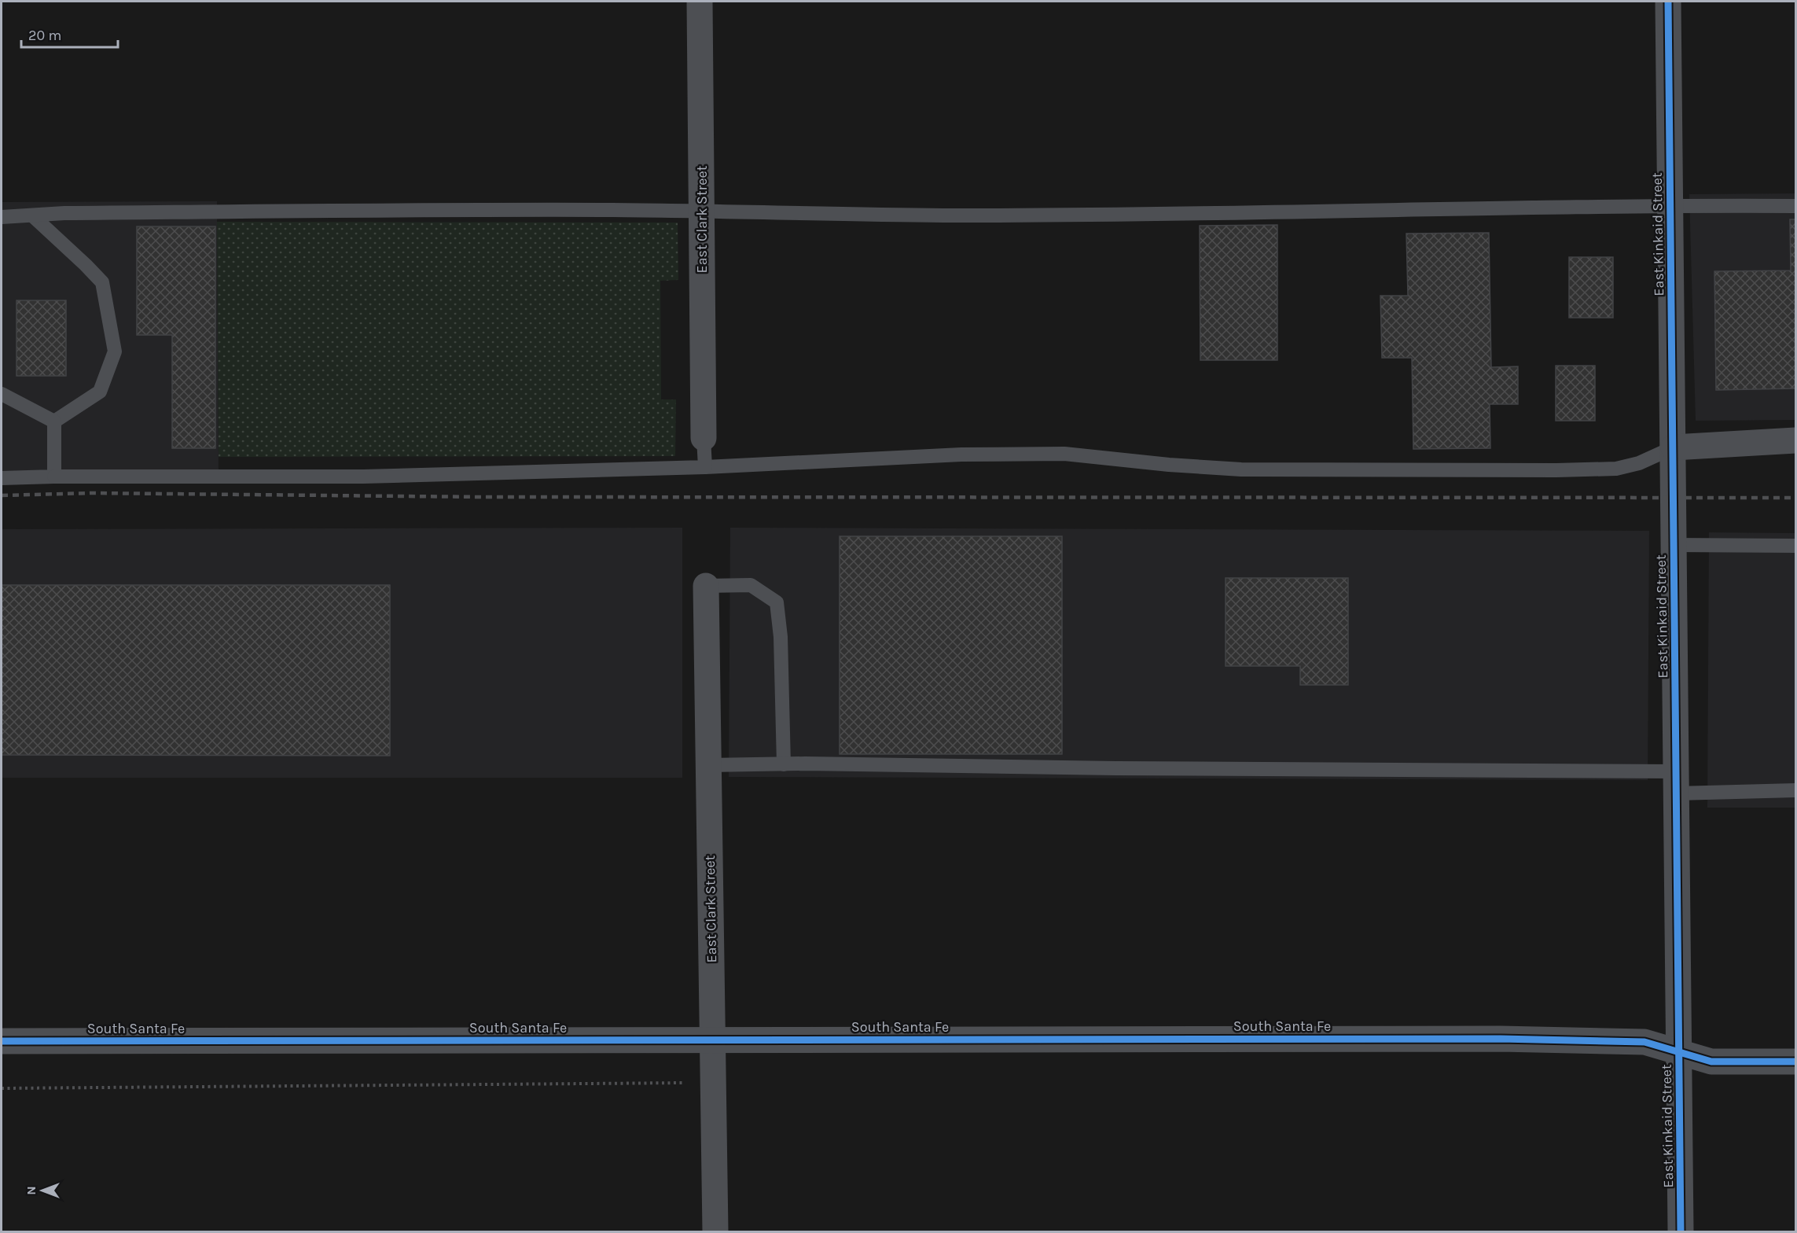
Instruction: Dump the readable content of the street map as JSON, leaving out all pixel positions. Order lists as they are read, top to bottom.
{
  "streets": {
    "street": ["East Clark Street", "East Kinkaid Street", "South Santa Fe"]
  },
  "crossings": [
    ["East Clark Street", "South Santa Fe"],
    ["East Kinkaid Street", "South Santa Fe"]
  ],
  "scale_bar": "20 m",
  "north": "left"
}
